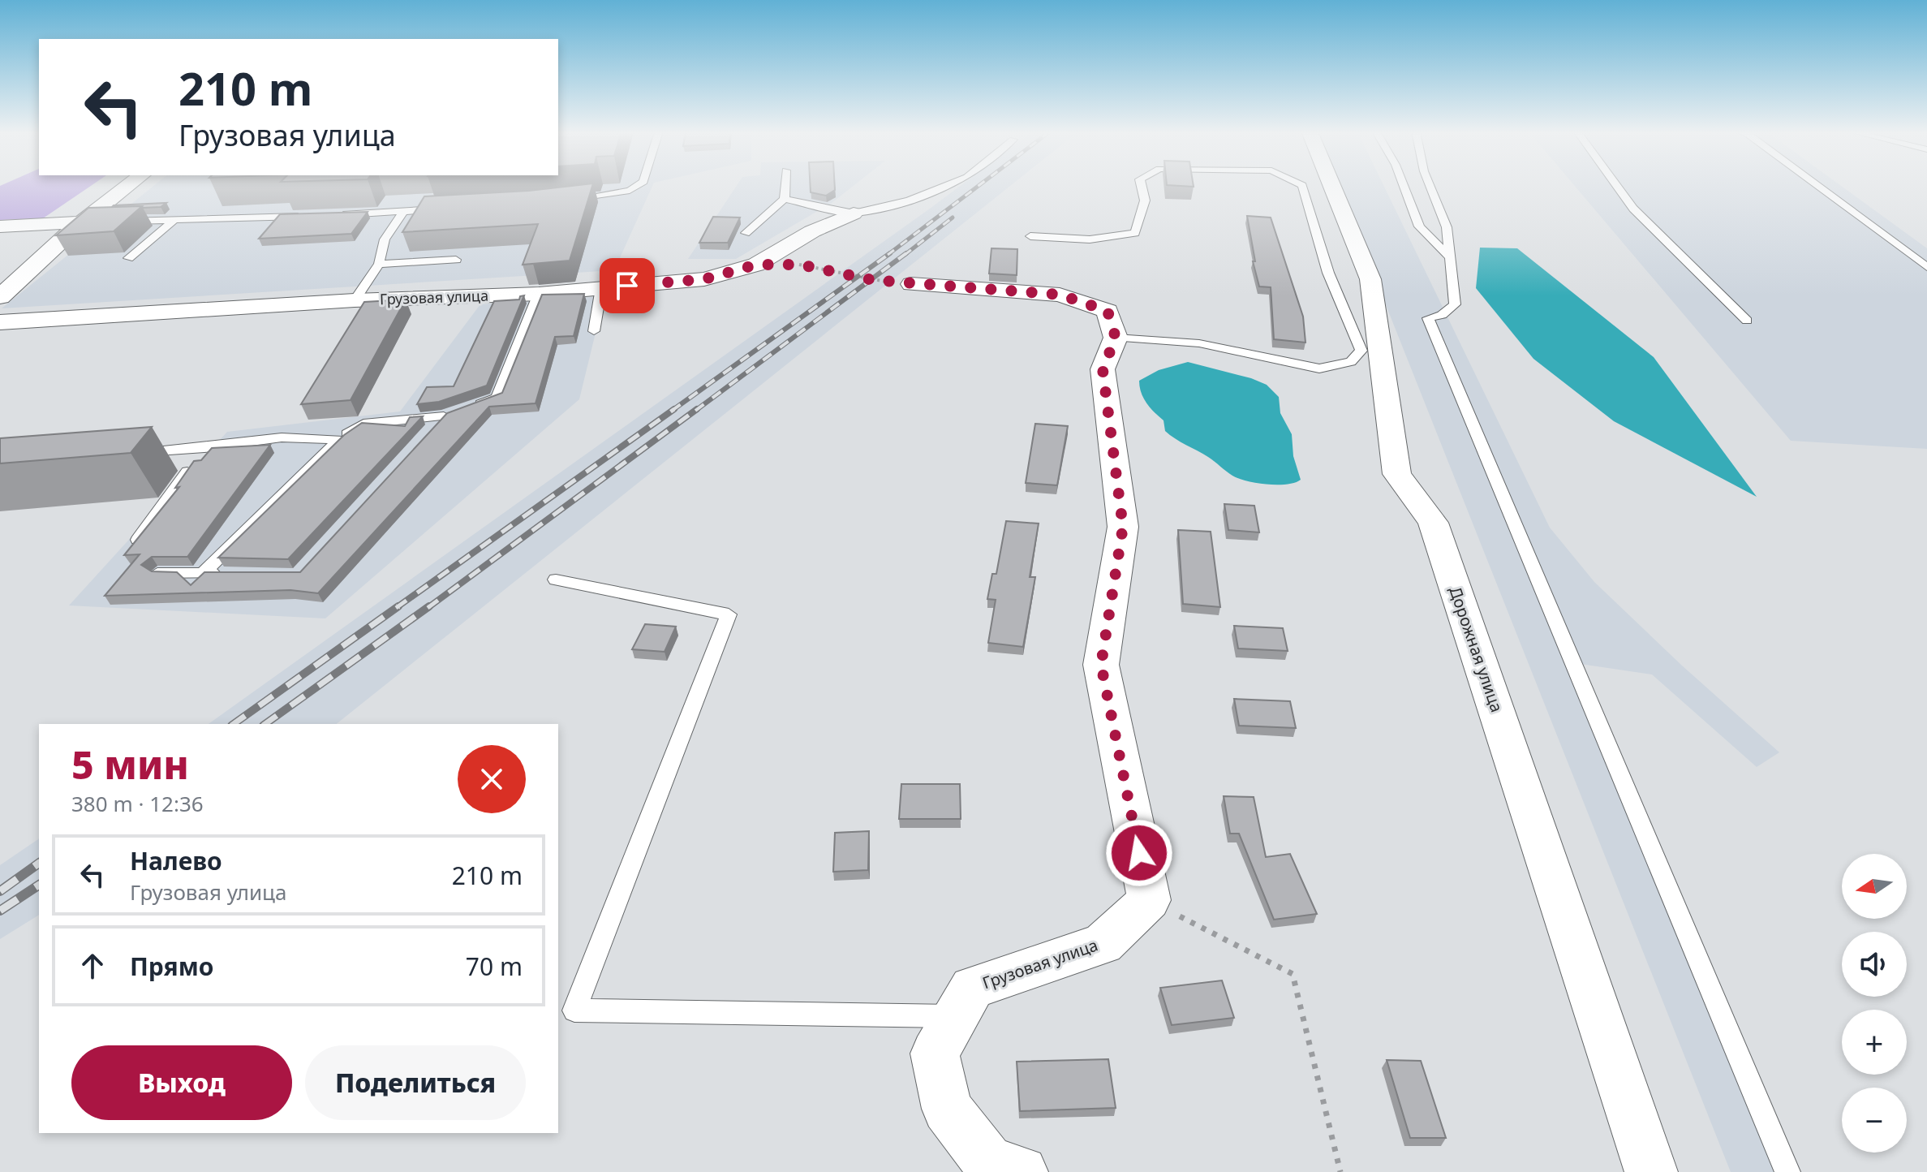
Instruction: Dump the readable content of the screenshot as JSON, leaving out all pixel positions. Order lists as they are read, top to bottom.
{
  "streets": {
    "street": ["Грузовая улица", "Дорожная улица"]
  },
  "north": "left",
  "page": {
    "turn": ["210 m", "Грузовая улица"],
    "heading": ["5 мин", "380 m · 12:36"],
    "list": [
      {
        "name": "Налево",
        "note": "Грузовая улица",
        "value": "210 m"
      },
      {
        "name": "Прямо",
        "value": "70 m"
      }
    ],
    "map_buttons": ["+", "−"],
    "buttons": ["Выход", "Поделиться"]
  }
}
